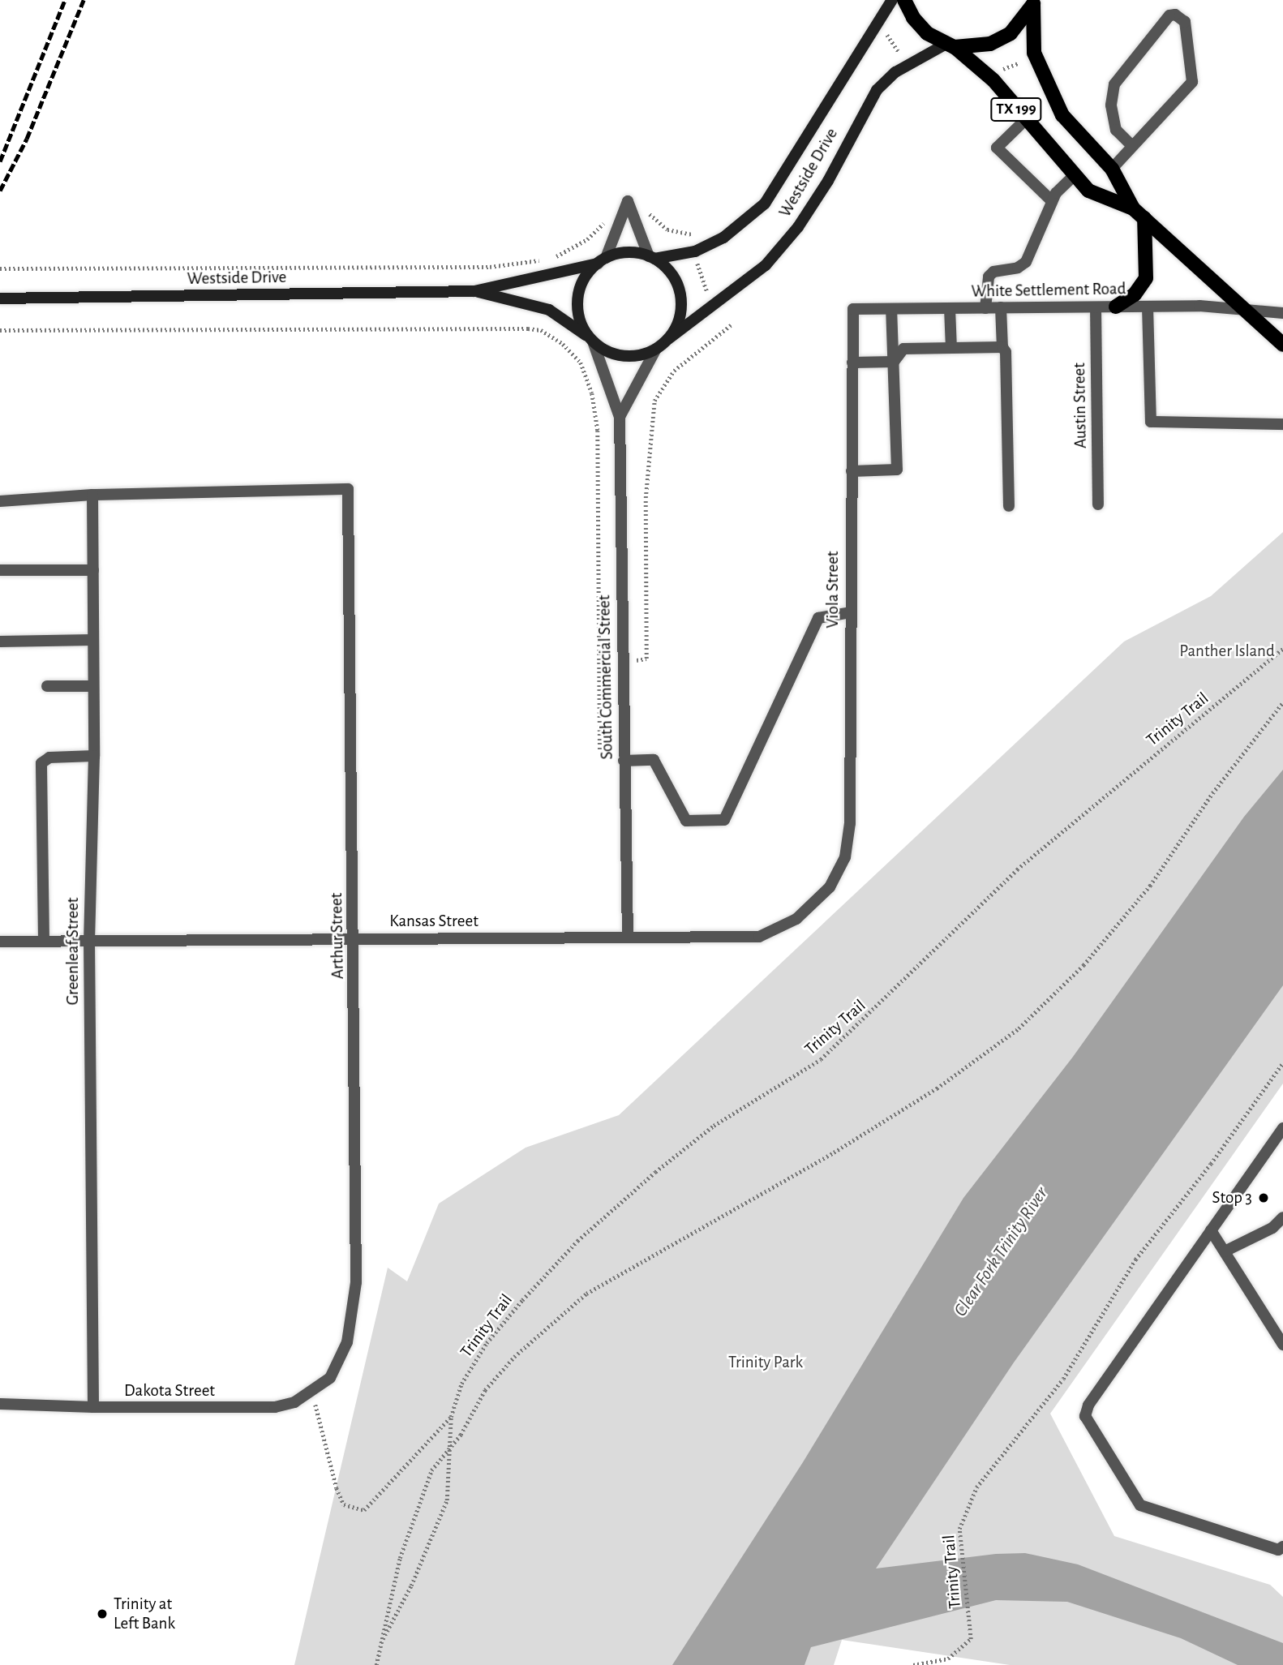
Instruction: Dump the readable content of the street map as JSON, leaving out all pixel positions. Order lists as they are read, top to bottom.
{
  "streets": {
    "main road": ["TX 199", "Westside Drive"],
    "street": [
      "White Settlement Road",
      "Austin Street",
      "Viola Street",
      "South Commercial Street",
      "Kansas Street",
      "Arthur Street",
      "Greenleaf Street",
      "Dakota Street"
    ],
    "path": ["Trinity Trail"]
  },
  "crossings": [
    ["TX 199", "Westside Drive"],
    ["TX 199", "White Settlement Road"],
    ["Westside Drive", "South Commercial Street"],
    ["White Settlement Road", "Austin Street"],
    ["White Settlement Road", "Viola Street"],
    ["Viola Street", "Kansas Street"],
    ["South Commercial Street", "Kansas Street"],
    ["Kansas Street", "Arthur Street"],
    ["Kansas Street", "Greenleaf Street"],
    ["Arthur Street", "Greenleaf Street"],
    ["Arthur Street", "Dakota Street"],
    ["Greenleaf Street", "Dakota Street"]
  ],
  "water": ["Clear Fork Trinity River"],
  "parks": ["Panther Island", "Trinity Park"],
  "places": ["Stop 3", "Trinity at Left Bank"]
}
